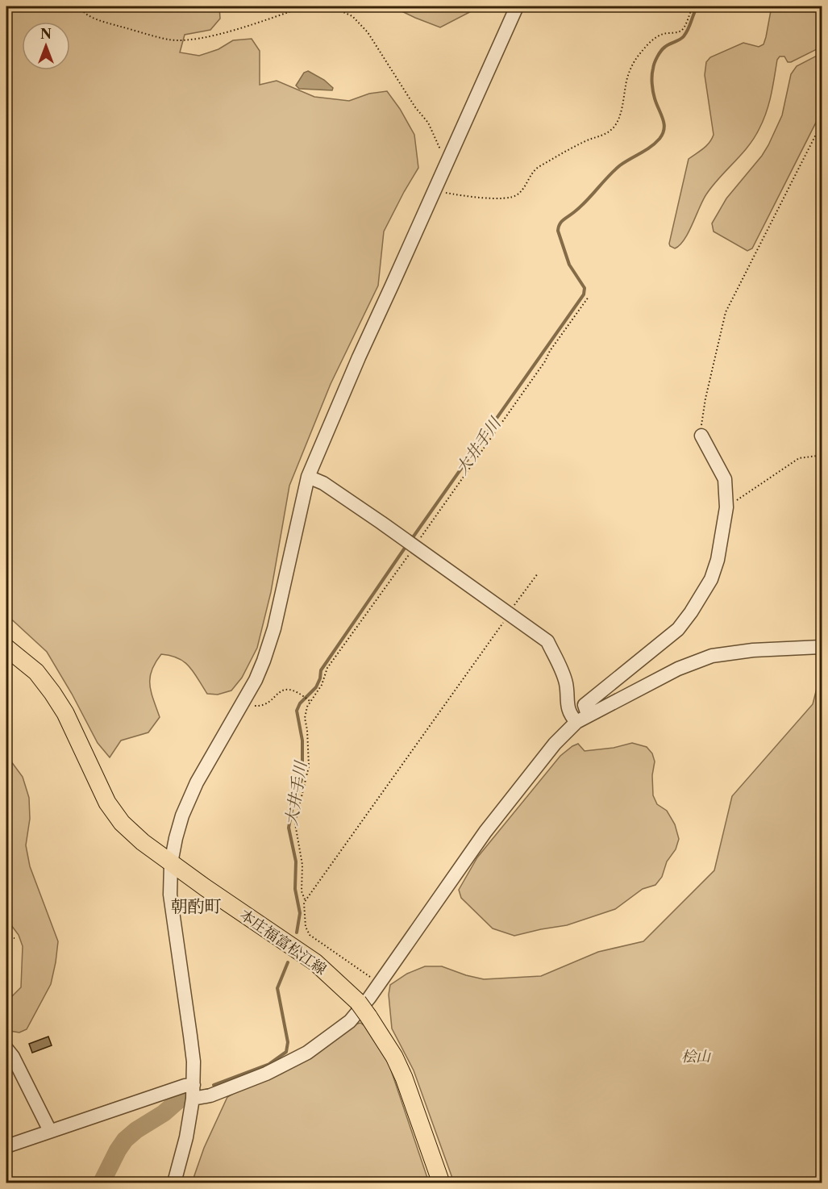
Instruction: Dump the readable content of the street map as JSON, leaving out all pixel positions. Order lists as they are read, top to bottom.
{
  "streets": {
    "main road": ["本庄福富松江線"]
  },
  "districts": ["朝酌町"],
  "water": ["大井手川"],
  "parks": ["桧山"],
  "north": "top"
}
